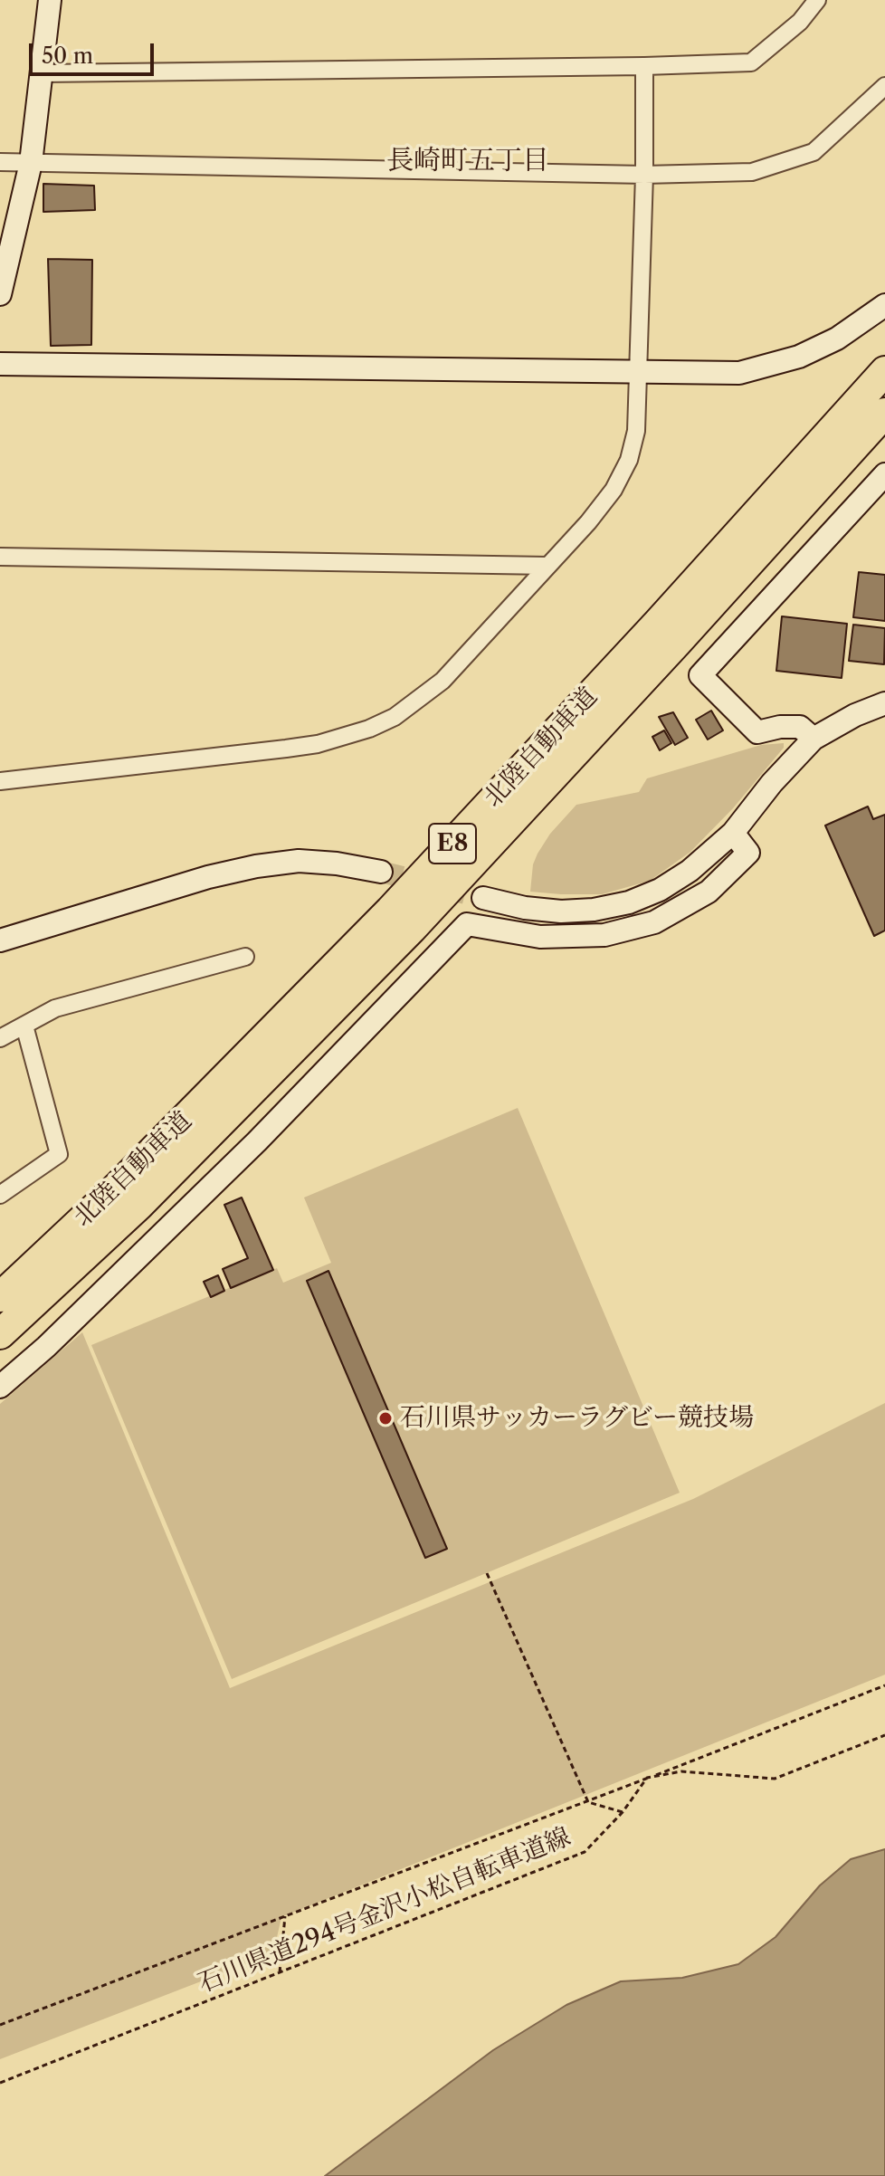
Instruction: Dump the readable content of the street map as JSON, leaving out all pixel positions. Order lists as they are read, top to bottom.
{
  "streets": {
    "highway": ["北陸自動車道", "E8"],
    "path": ["石川県道294号金沢小松自転車道線"]
  },
  "districts": ["長崎町五丁目"],
  "places": ["石川県サッカーラグビー競技場"],
  "scale_bar": "50 m"
}
